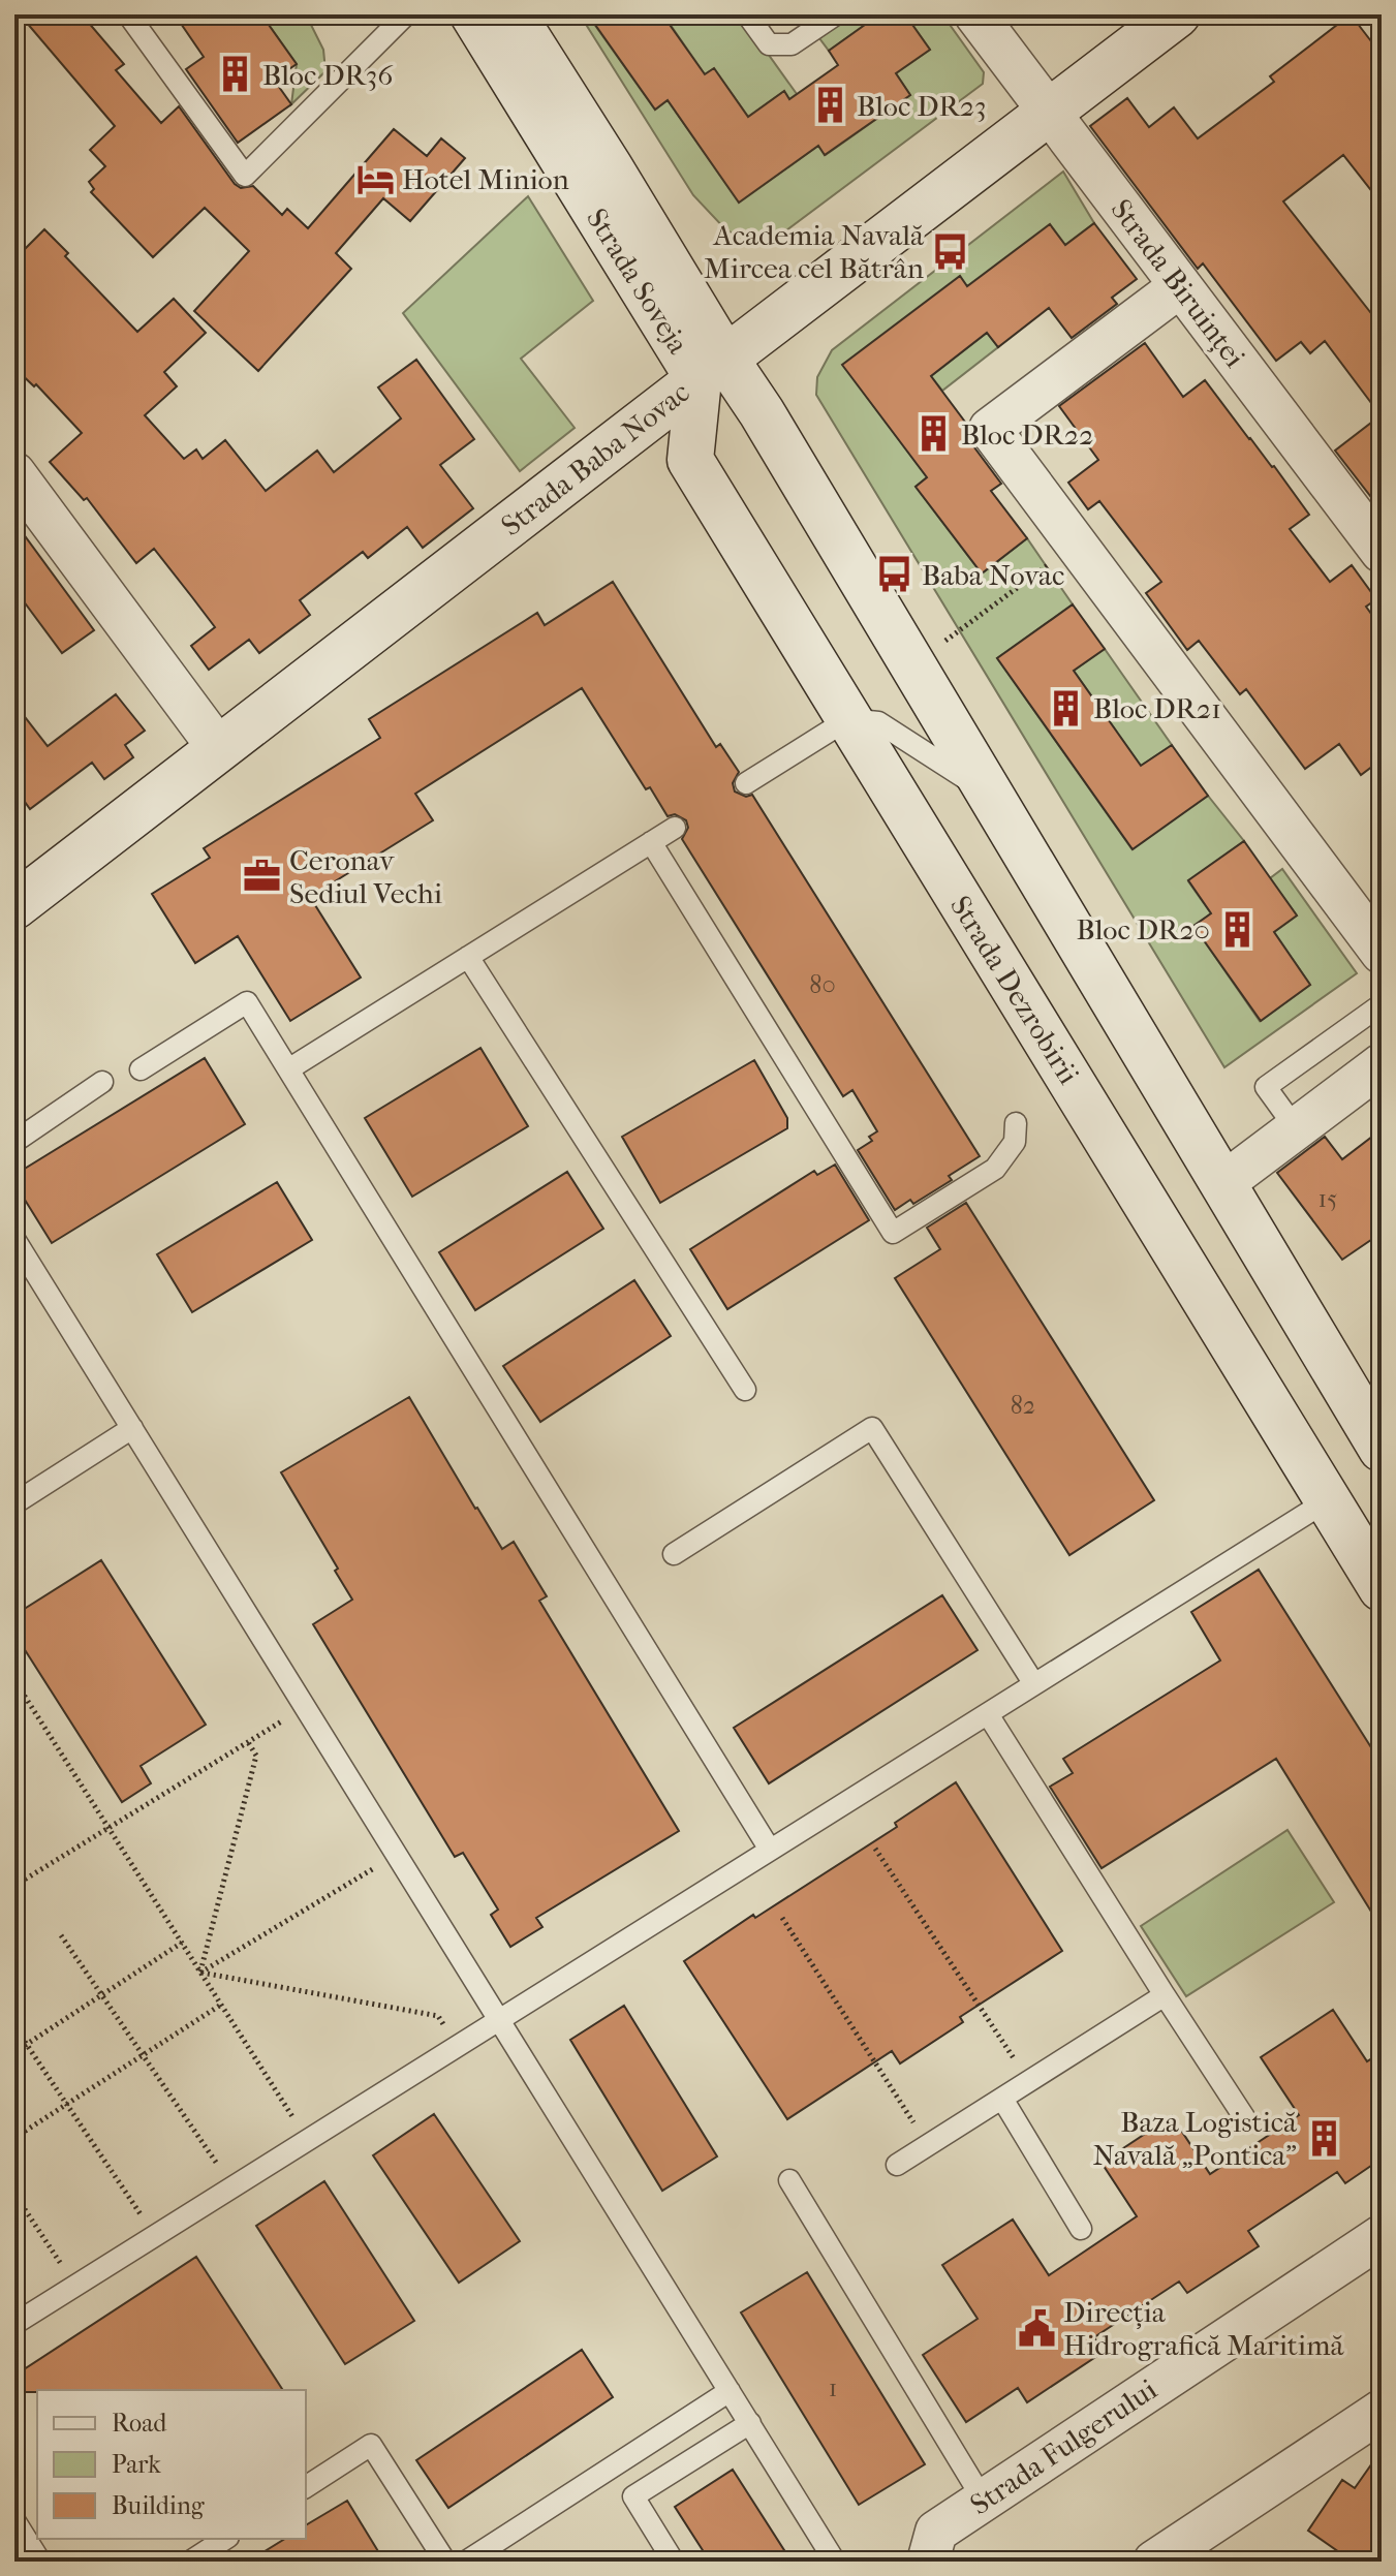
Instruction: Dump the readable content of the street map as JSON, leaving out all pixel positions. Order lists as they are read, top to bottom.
{
  "streets": {
    "main road": ["Strada Soveja", "Strada Baba Novac", "Strada Dezrobirii"],
    "street": ["Strada Biruinței", "Strada Fulgerului"]
  },
  "crossings": [
    ["Strada Soveja", "Strada Baba Novac"],
    ["Strada Soveja", "Strada Dezrobirii"],
    ["Strada Biruinței", "Strada Baba Novac"],
    ["Strada Baba Novac", "Strada Dezrobirii"]
  ],
  "places": {
    "building": [
      "Bloc DR36",
      "Bloc DR23",
      "Bloc DR22",
      "Bloc DR21",
      "Bloc DR20",
      "Baza Logistică Navală „Pontica”"
    ],
    "hotel": ["Hotel Minion"],
    "bus stop": ["Academia Navală Mircea cel Bătrân", "Baba Novac"],
    "office": ["Ceronav Sediul Vechi"],
    "public building": ["Direcția Hidrografică Maritimă"]
  },
  "house_numbers": [
    "80",
    "15",
    "82",
    "1"
  ],
  "legend": ["Road", "Park", "Building"]
}
